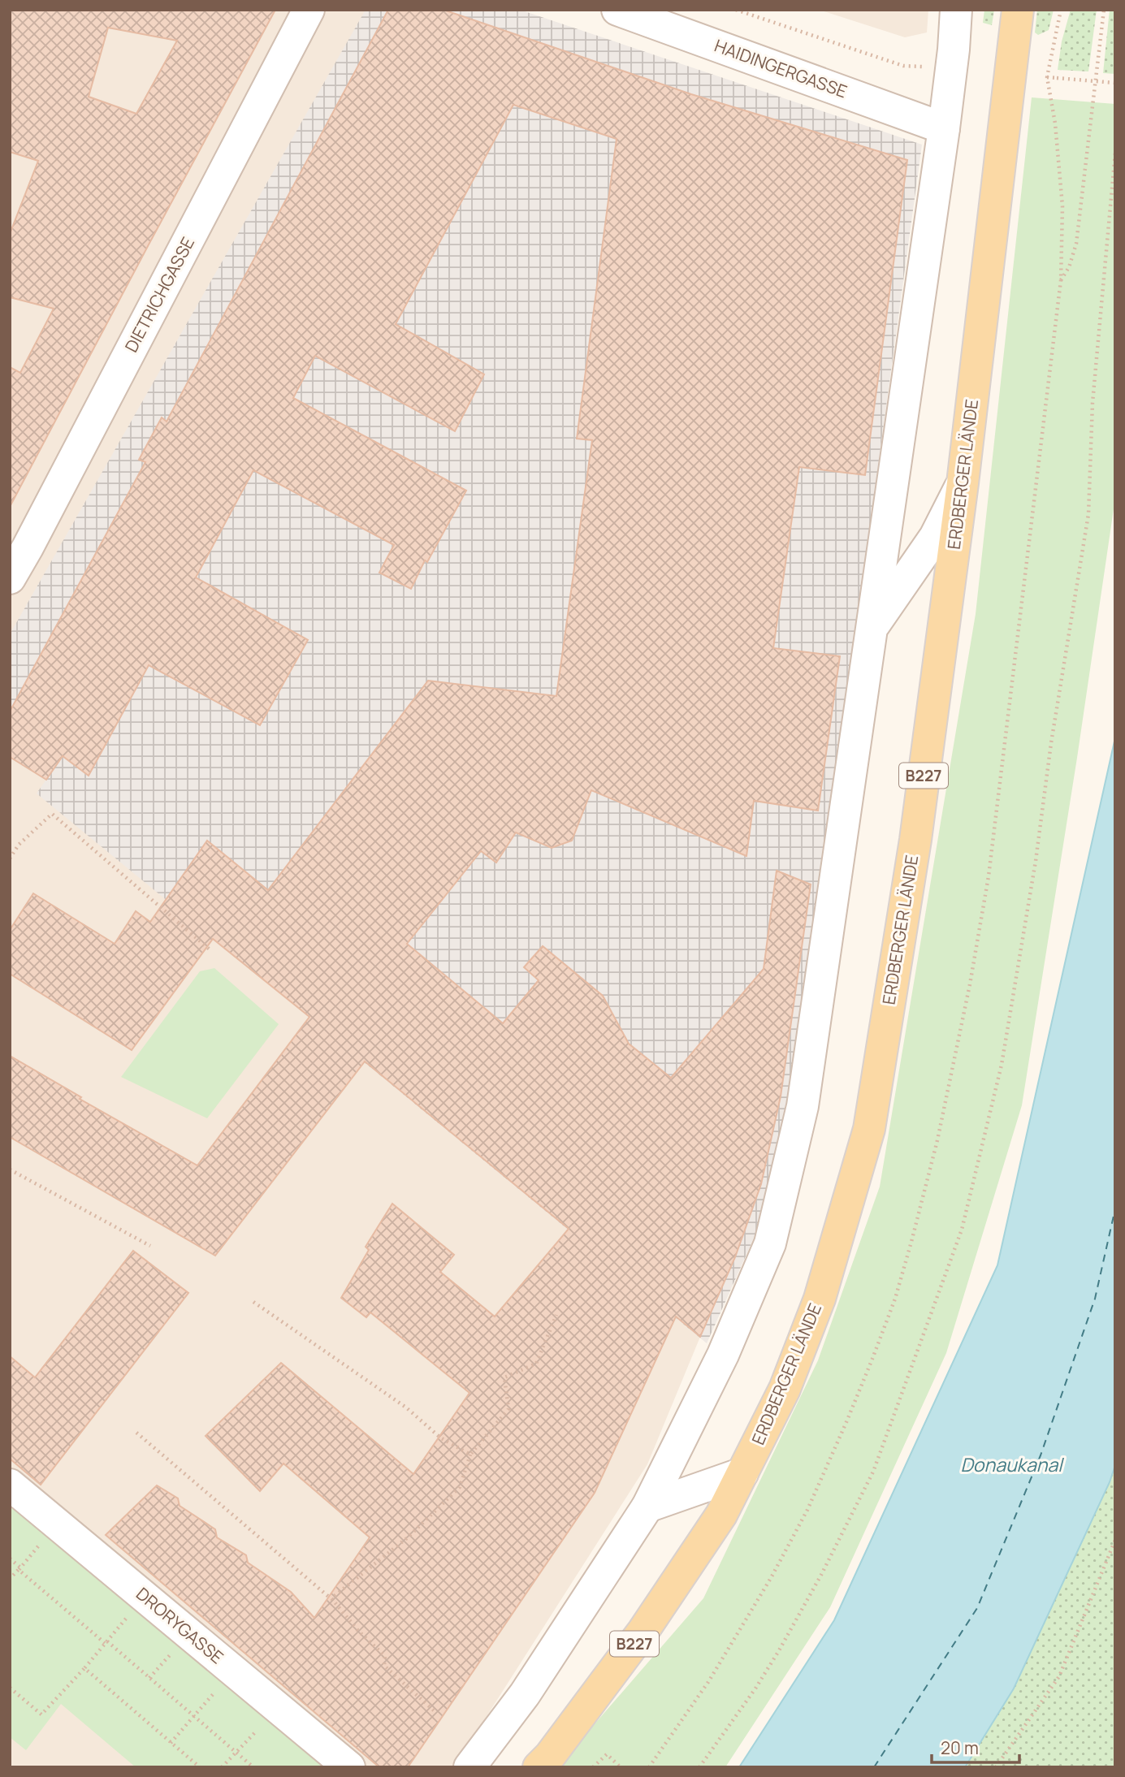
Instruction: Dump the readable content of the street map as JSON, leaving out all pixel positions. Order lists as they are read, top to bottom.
{
  "streets": {
    "main road": ["ERDBERGER LÄNDE", "B227"],
    "street": ["HAIDINGERGASSE", "DIETRICHGASSE", "DRORYGASSE"]
  },
  "water": ["Donaukanal"],
  "scale_bar": "20 m"
}
